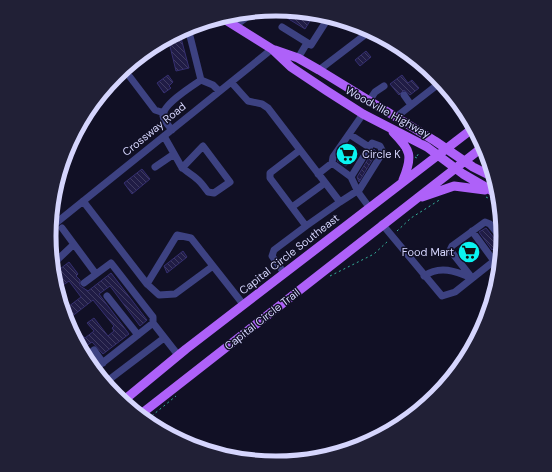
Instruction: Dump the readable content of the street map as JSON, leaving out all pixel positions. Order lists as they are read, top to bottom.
{
  "streets": {
    "main road": ["Woodville Highway", "Capital Circle Southeast"],
    "street": ["Crossway Road"]
  },
  "crossings": [
    ["Woodville Highway", "Crossway Road"],
    ["Woodville Highway", "Capital Circle Southeast"]
  ],
  "places": {
    "supermarket": ["Circle K", "Food Mart"]
  }
}
